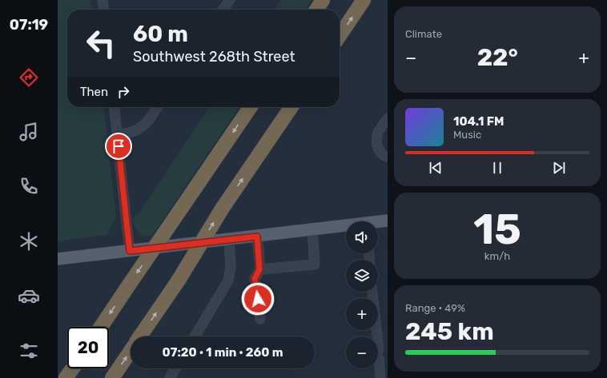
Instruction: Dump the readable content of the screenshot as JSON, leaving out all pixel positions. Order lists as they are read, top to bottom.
{
  "page": {
    "tabs": "07:19",
    "tile": [
      "Climate",
      ["15", "km/h"],
      ["Range · 49%", "245 km"]
    ],
    "turn": ["60 m", "Southwest 268th Street"],
    "heat": ["−", "22°", "+"],
    "then": "Then",
    "song": ["104.1 FM", "Music"],
    "map_buttons": ["+", "−"],
    "limit": "20",
    "trip": "07:20 · 1 min · 260 m"
  }
}
